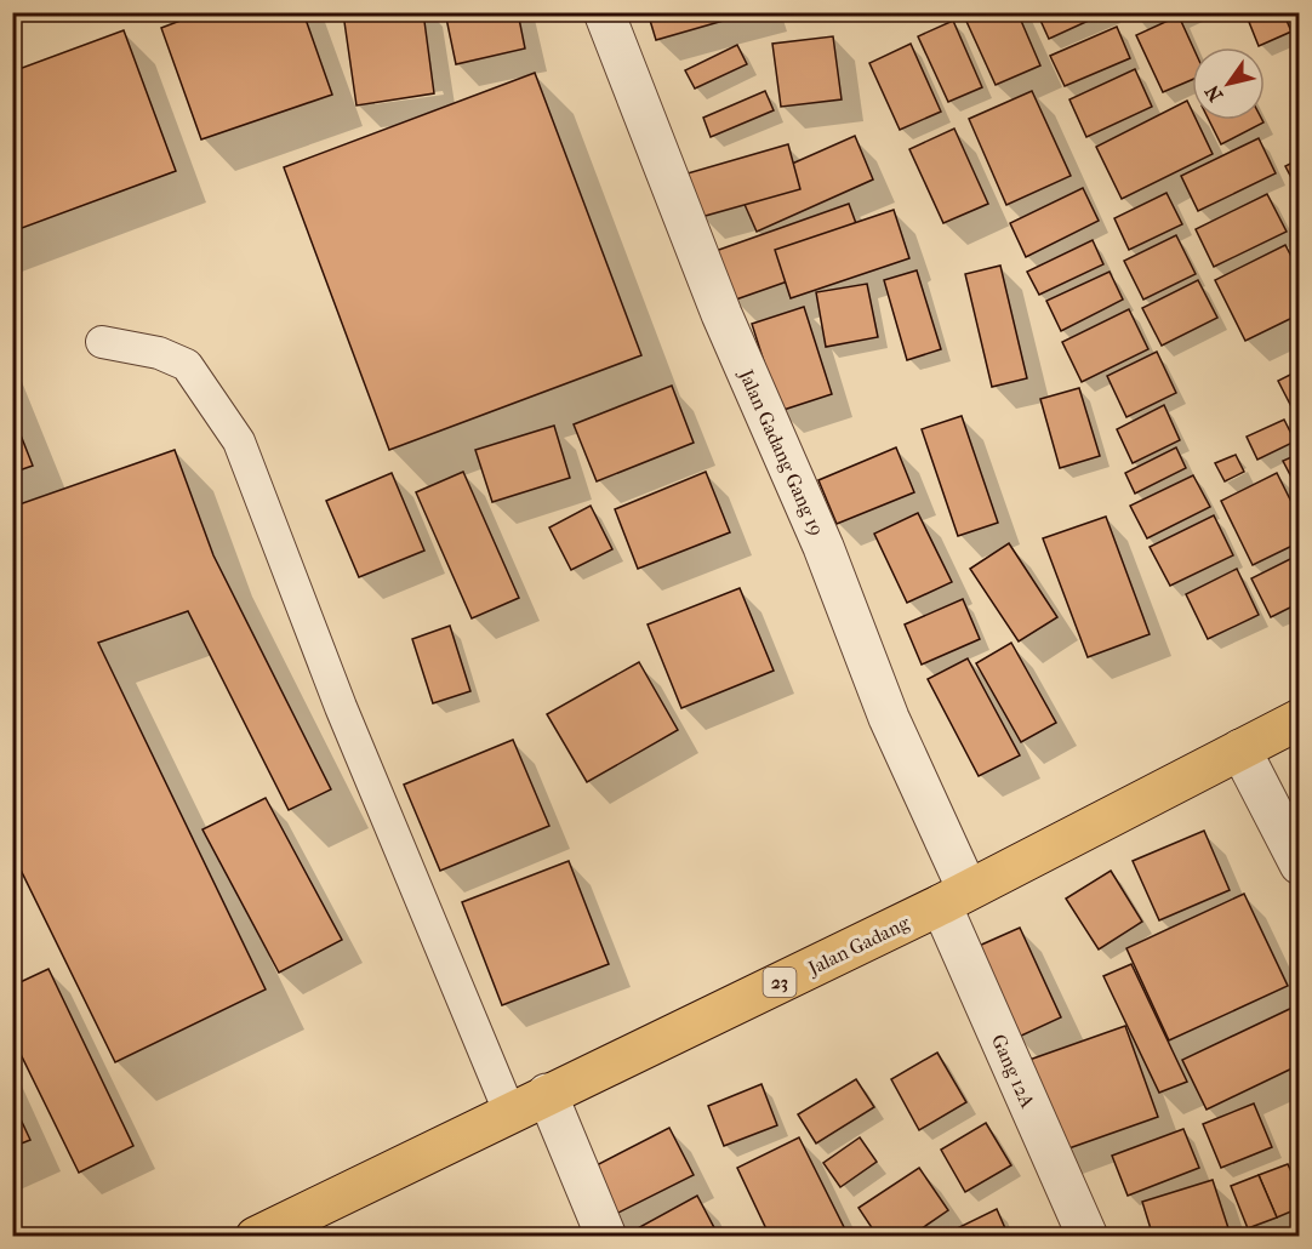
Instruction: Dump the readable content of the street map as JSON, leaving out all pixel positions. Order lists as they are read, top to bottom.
{
  "streets": {
    "highway": ["Jalan Gadang", "23"],
    "street": ["Jalan Gadang Gang 19", "Gang 12A"]
  },
  "crossings": [
    ["Jalan Gadang Gang 19", "Jalan Gadang"],
    ["Jalan Gadang Gang 19", "Gang 12A"],
    ["Jalan Gadang", "Gang 12A"]
  ],
  "north": "bottom left"
}
